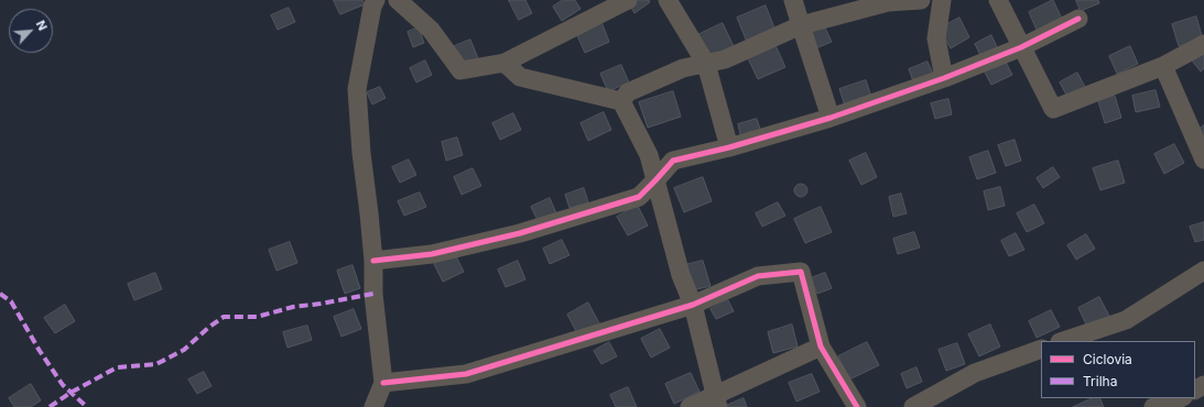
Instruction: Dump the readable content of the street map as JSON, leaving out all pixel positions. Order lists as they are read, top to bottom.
{
  "legend": ["Ciclovia", "Trilha"],
  "north": "top right"
}
